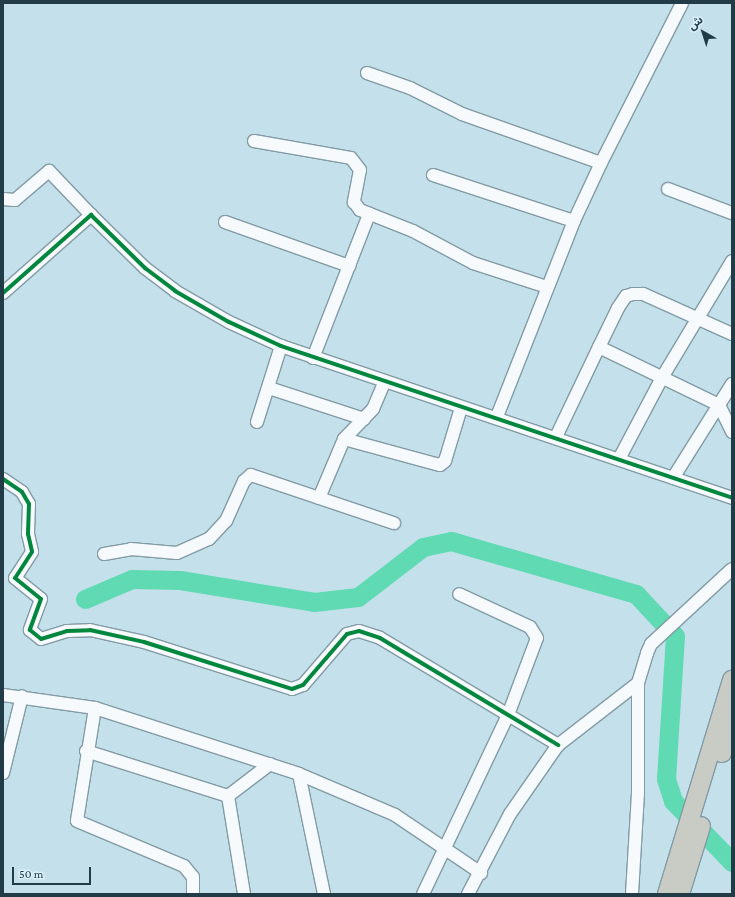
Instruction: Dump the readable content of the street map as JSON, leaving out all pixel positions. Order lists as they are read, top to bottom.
{
  "scale_bar": "50 m",
  "north": "top left"
}
